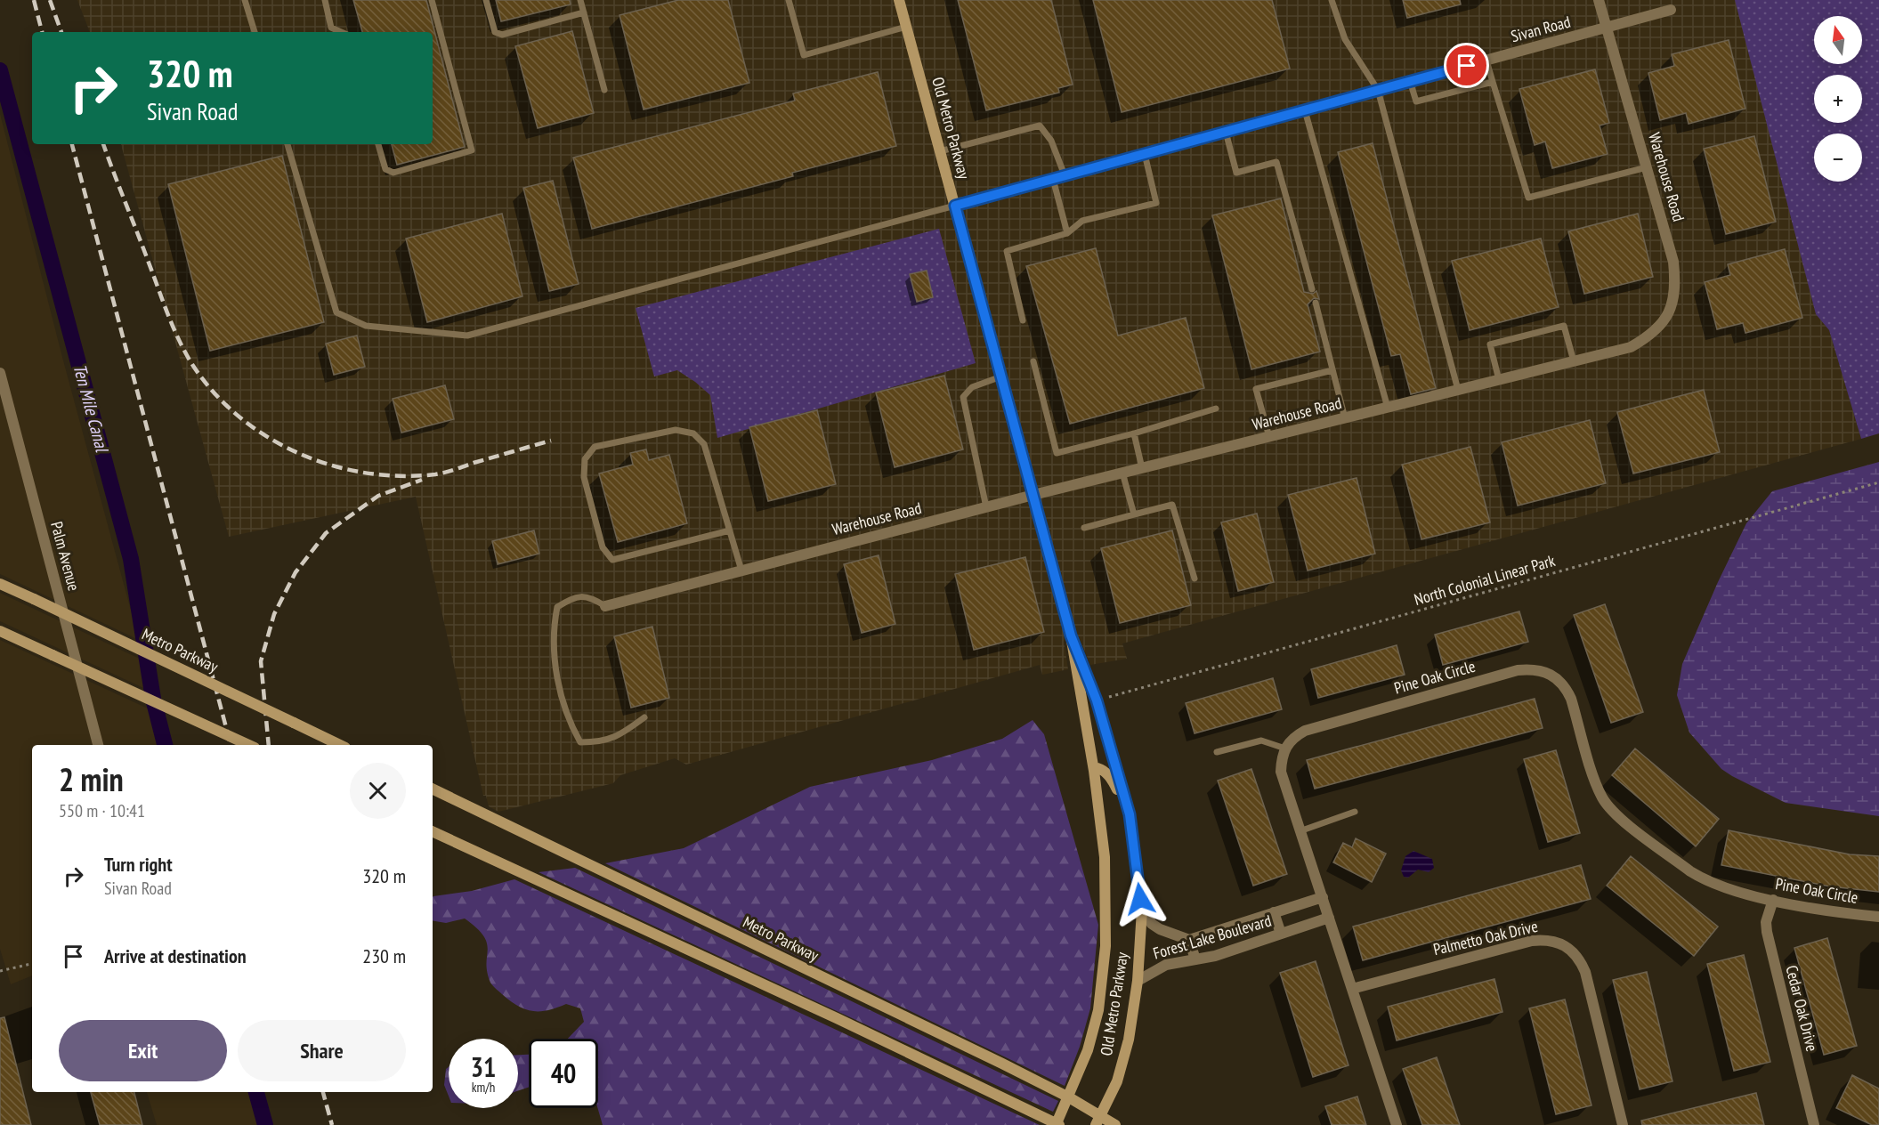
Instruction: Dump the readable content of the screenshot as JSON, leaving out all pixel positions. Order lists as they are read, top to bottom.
{
  "streets": {
    "main road": ["Old Metro Parkway", "Metro Parkway"],
    "street": [
      "Sivan Road",
      "Warehouse Road",
      "Palm Avenue",
      "Pine Oak Circle",
      "Forest Lake Boulevard",
      "Palmetto Oak Drive",
      "Cedar Oak Drive"
    ],
    "path": ["North Colonial Linear Park"]
  },
  "crossings": [
    ["Sivan Road", "Old Metro Parkway"],
    ["Sivan Road", "Warehouse Road"],
    ["Old Metro Parkway", "Warehouse Road"],
    ["Old Metro Parkway", "North Colonial Linear Park"],
    ["Old Metro Parkway", "Metro Parkway"],
    ["Old Metro Parkway", "Forest Lake Boulevard"],
    ["Pine Oak Circle", "Cedar Oak Drive"]
  ],
  "water": ["Ten Mile Canal"],
  "north": "top",
  "page": {
    "map_buttons": ["+", "−"],
    "turn": ["320 m", "Sivan Road"],
    "heading": ["2 min", "550 m · 10:41"],
    "list": [
      {
        "name": "Turn right",
        "note": "Sivan Road",
        "value": "320 m"
      },
      {
        "name": "Arrive at destination",
        "value": "230 m"
      }
    ],
    "buttons": ["Exit", "Share"],
    "speed": "31 km/h",
    "limit": "40"
  }
}
